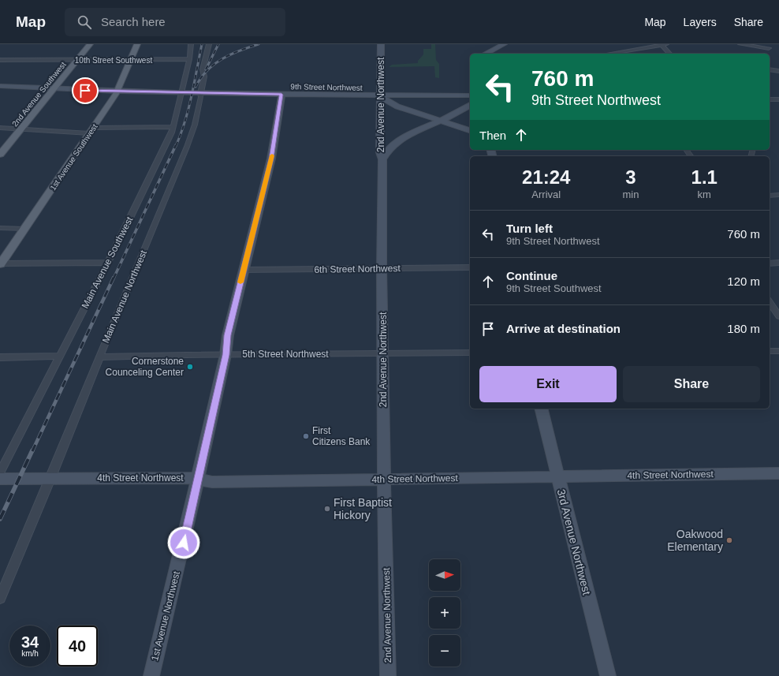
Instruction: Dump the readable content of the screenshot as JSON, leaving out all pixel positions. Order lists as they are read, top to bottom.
{
  "streets": {
    "main road": [
      "9th Street Northwest",
      "2nd Avenue Southwest",
      "2nd Avenue Northwest",
      "1st Avenue Southwest",
      "4th Street Northwest",
      "3rd Avenue Northwest",
      "1st Avenue Northwest"
    ],
    "street": [
      "10th Street Southwest",
      "Main Avenue Southwest",
      "6th Street Northwest",
      "Main Avenue Northwest",
      "5th Street Northwest"
    ]
  },
  "crossings": [
    ["10th Street Southwest", "2nd Avenue Southwest"],
    ["10th Street Southwest", "1st Avenue Southwest"],
    ["10th Street Southwest", "Main Avenue Southwest"],
    ["9th Street Northwest", "2nd Avenue Southwest"],
    ["9th Street Northwest", "2nd Avenue Northwest"],
    ["9th Street Northwest", "1st Avenue Southwest"],
    ["9th Street Northwest", "Main Avenue Southwest"],
    ["9th Street Northwest", "Main Avenue Northwest"],
    ["9th Street Northwest", "1st Avenue Northwest"],
    ["2nd Avenue Northwest", "6th Street Northwest"],
    ["2nd Avenue Northwest", "5th Street Northwest"],
    ["2nd Avenue Northwest", "4th Street Northwest"],
    ["6th Street Northwest", "1st Avenue Northwest"],
    ["Main Avenue Northwest", "5th Street Northwest"],
    ["Main Avenue Northwest", "4th Street Northwest"],
    ["5th Street Northwest", "1st Avenue Northwest"],
    ["4th Street Northwest", "3rd Avenue Northwest"],
    ["4th Street Northwest", "1st Avenue Northwest"]
  ],
  "places": [
    "Cornerstone Counceling Center",
    "First Citizens Bank",
    "First Baptist Hickory",
    "Oakwood Elementary"
  ],
  "north": "right",
  "page": {
    "header": "Map",
    "search": "Search here",
    "nav": ["Map", "Layers", "Share"],
    "turn": ["760 m", "9th Street Northwest"],
    "then": "Then",
    "eta": [
      "21:24",
      "Arrival",
      "3",
      "min",
      "1.1",
      "km"
    ],
    "list": [
      {
        "name": "Turn left",
        "note": "9th Street Northwest",
        "value": "760 m"
      },
      {
        "name": "Continue",
        "note": "9th Street Southwest",
        "value": "120 m"
      },
      {
        "name": "Arrive at destination",
        "value": "180 m"
      }
    ],
    "buttons": ["Exit", "Share"],
    "map_buttons": ["+", "−"],
    "speed": "34 km/h",
    "limit": "40"
  }
}
